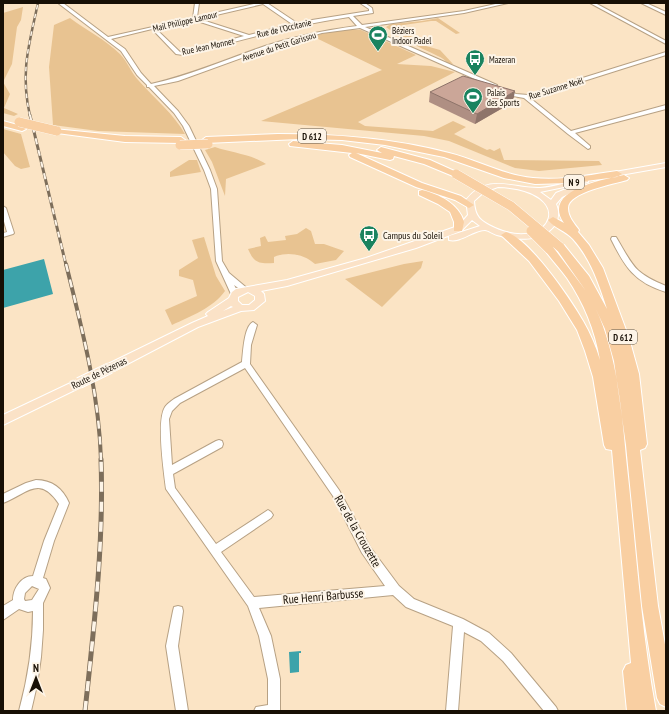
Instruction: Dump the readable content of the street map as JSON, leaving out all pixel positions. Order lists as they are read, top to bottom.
{
  "streets": {
    "highway": ["D 612"],
    "main road": ["N 9", "Route de Pézenas"],
    "street": [
      "Mail Philippe Lamour",
      "Rue de l'Occitanie",
      "Rue Jean Monnet",
      "Avenue du Petit Garissou",
      "Rue Suzanne Noël",
      "Rue de la Crouzette",
      "Rue Henri Barbusse"
    ]
  },
  "crossings": [
    ["Mail Philippe Lamour", "Rue de l'Occitanie"],
    ["Mail Philippe Lamour", "Rue Jean Monnet"],
    ["Rue de l'Occitanie", "Rue Jean Monnet"],
    ["Avenue du Petit Garissou", "Rue Suzanne Noël"],
    ["D 612", "N 9"],
    ["Rue de la Crouzette", "Rue Henri Barbusse"]
  ],
  "places": {
    "sports": ["Béziers Indoor Padel", "Palais des Sports"],
    "bus stop": ["Mazeran", "Campus du Soleil"]
  },
  "north": "top"
}
